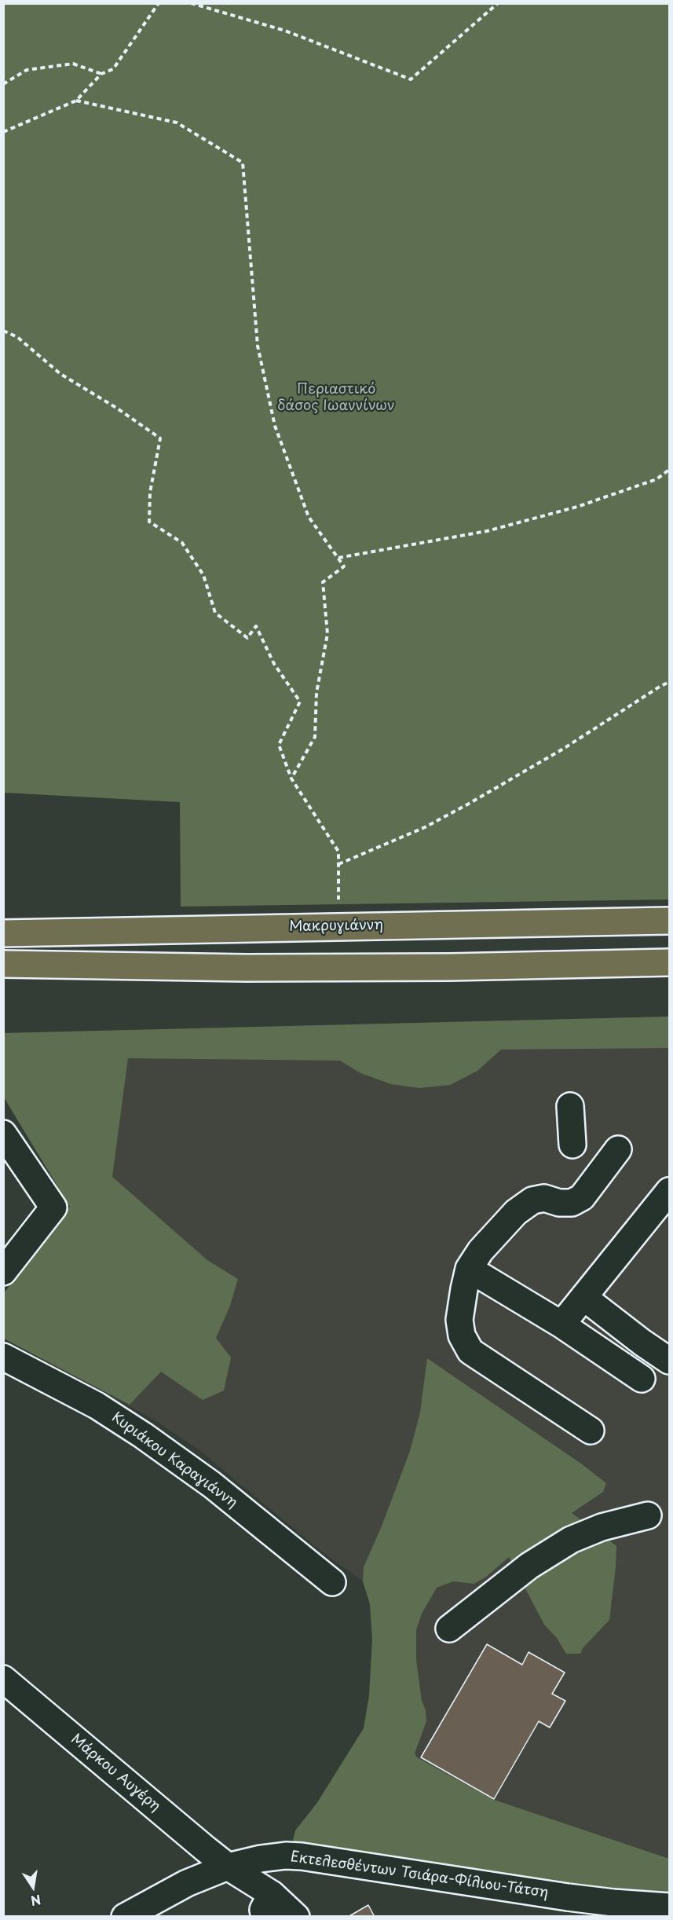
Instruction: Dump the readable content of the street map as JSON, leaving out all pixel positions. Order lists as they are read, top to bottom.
{
  "streets": {
    "main road": ["Μακρυγιάννη"],
    "street": ["Κυριάκου Καραγιάννη", "Μάρκου Αυγέρη", "Εκτελεσθέντων Τσιάρα-Φίλιου-Τάτση"]
  },
  "crossings": [
    ["Μάρκου Αυγέρη", "Εκτελεσθέντων Τσιάρα-Φίλιου-Τάτση"]
  ],
  "parks": ["Περιαστικό δάσος Ιωαννίνων"],
  "north": "bottom"
}
